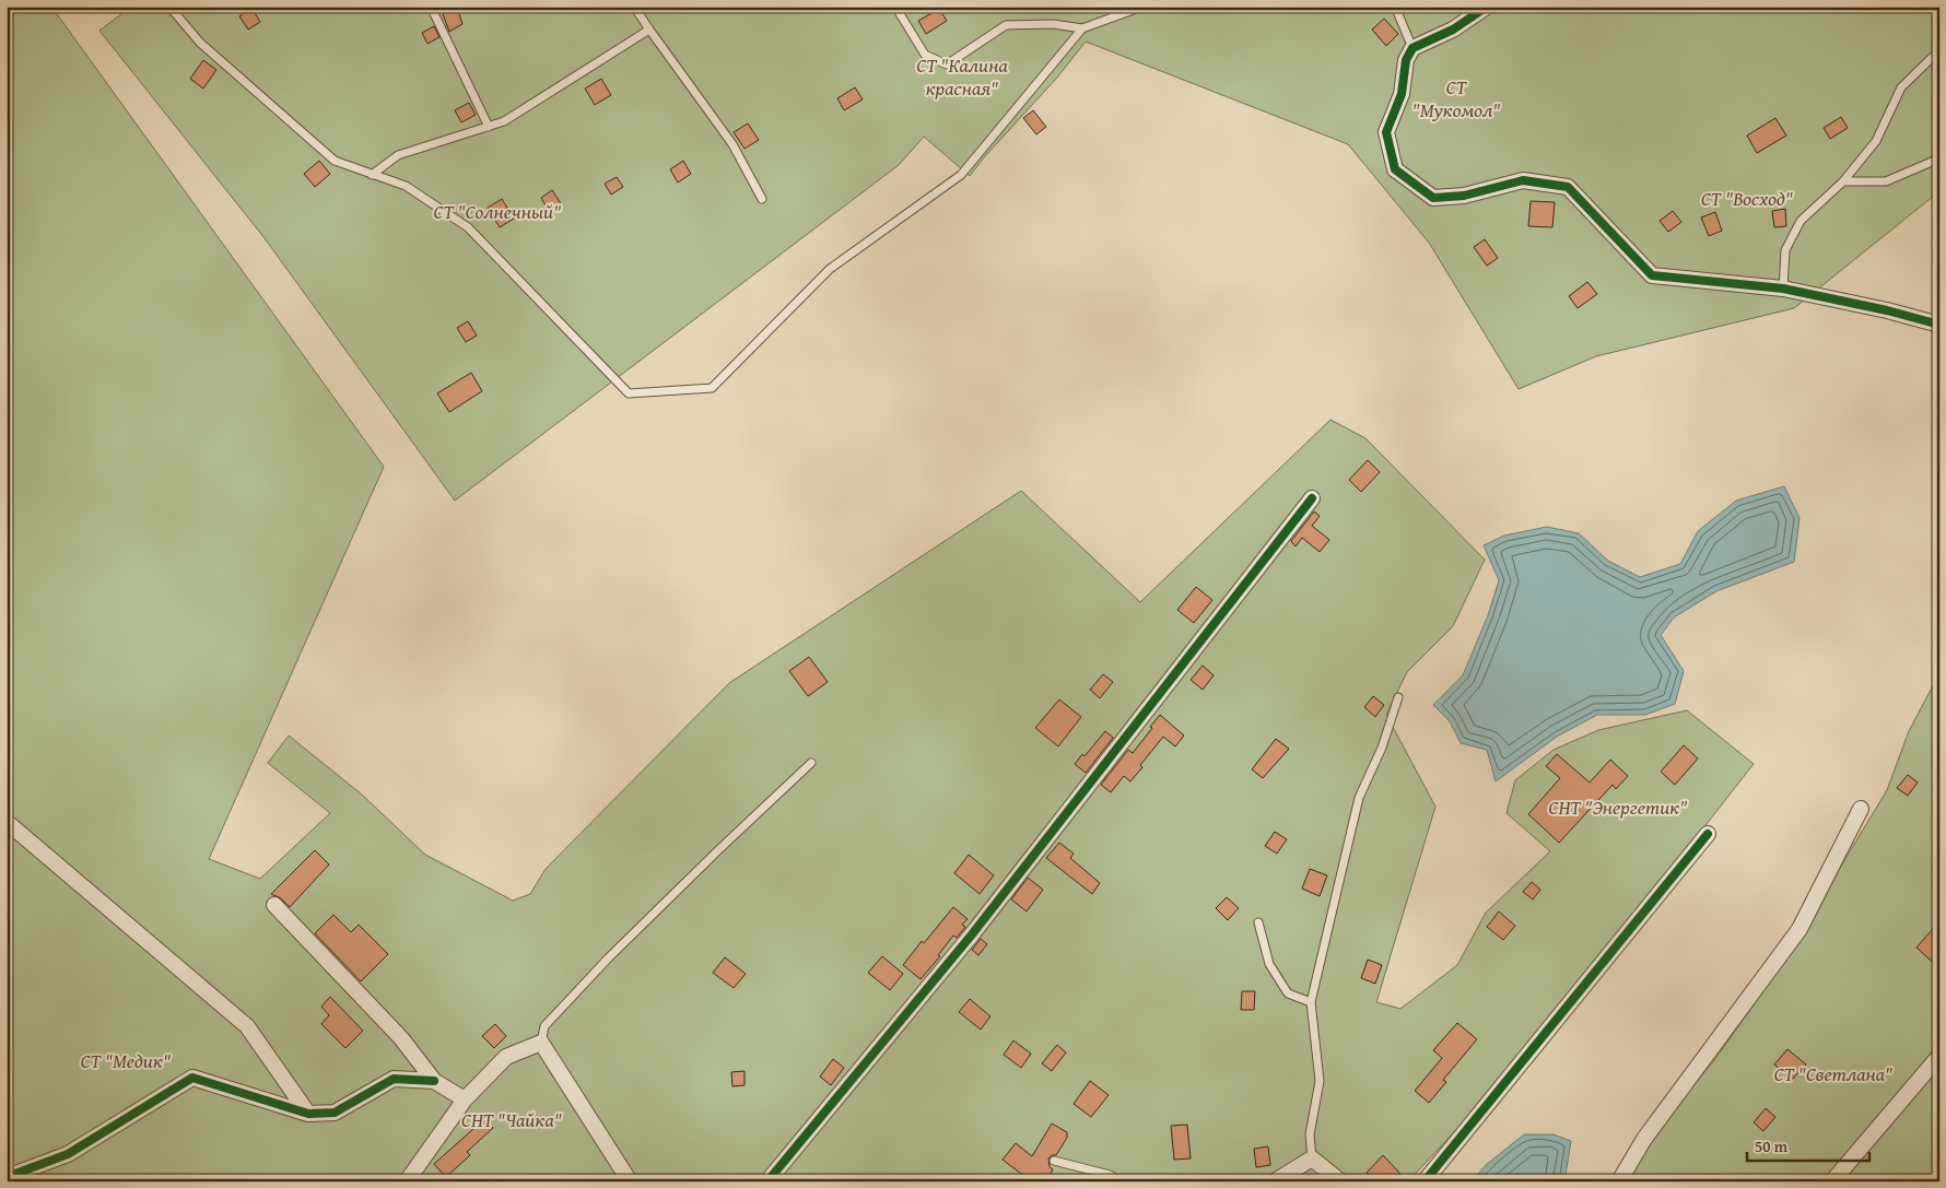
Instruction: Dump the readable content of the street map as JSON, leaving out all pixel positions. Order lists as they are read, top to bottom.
{
  "parks": [
    "СТ \"Калина красная\"",
    "СТ \"Мукомол\"",
    "СТ \"Восход\"",
    "СТ \"Солнечный\"",
    "СНТ \"Энергетик\"",
    "СТ \"Медик\"",
    "СТ \"Светлана\"",
    "СНТ \"Чайка\""
  ],
  "scale_bar": "50 m"
}
